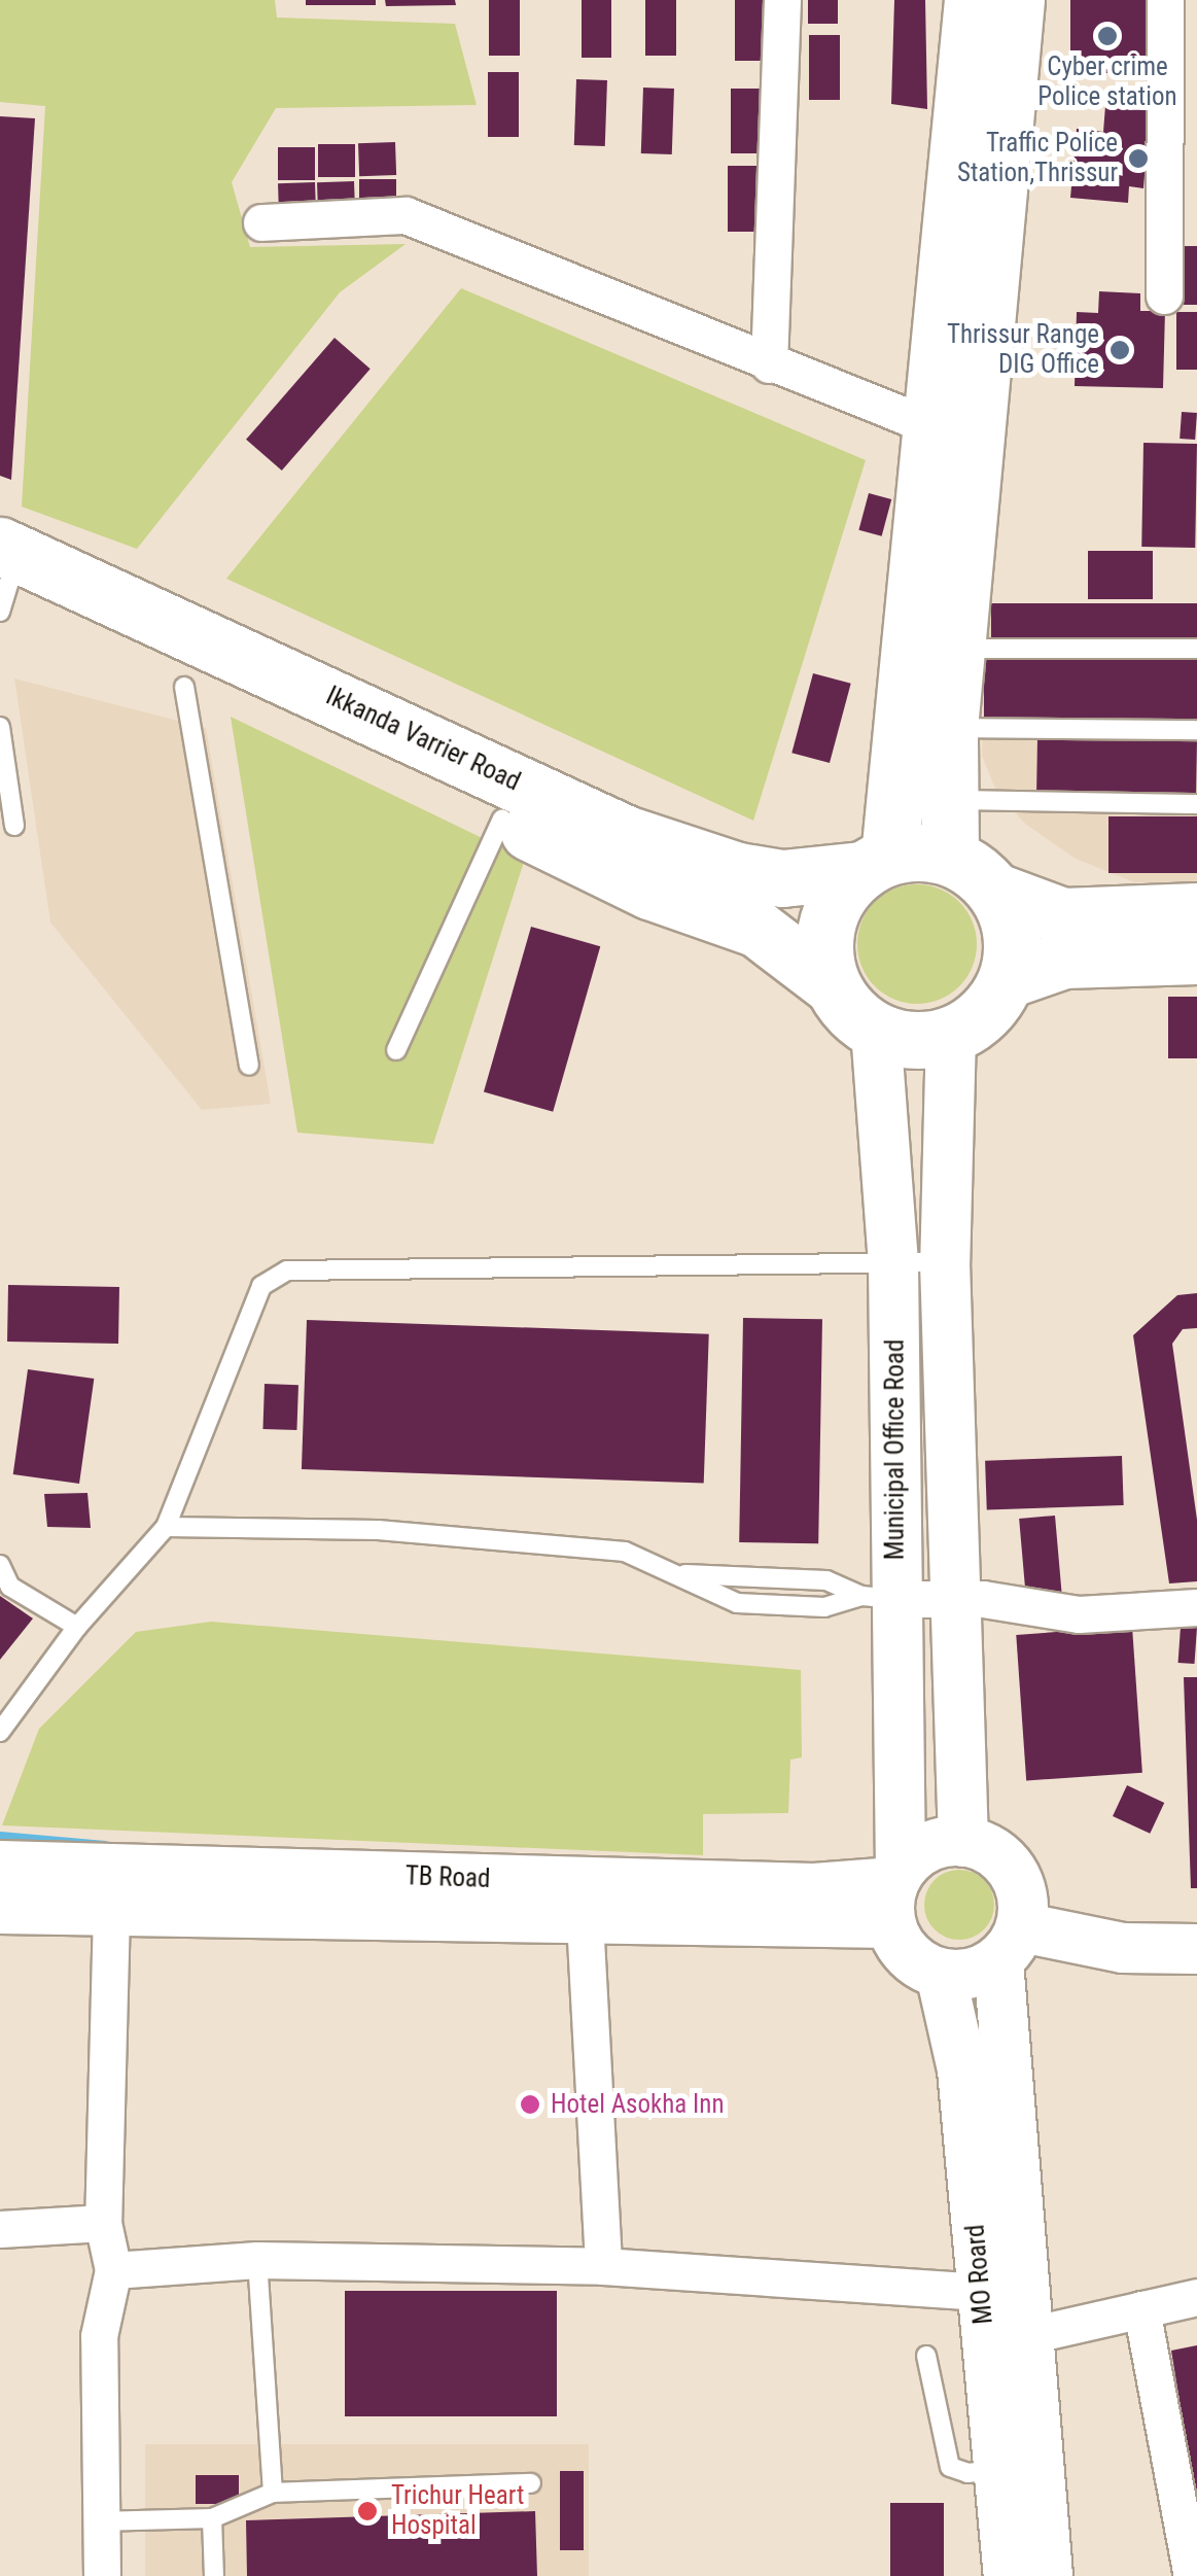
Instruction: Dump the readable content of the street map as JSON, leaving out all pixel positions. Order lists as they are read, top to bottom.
{
  "streets": {
    "main road": [
      "Ikkanda Varrier Road",
      "Municipal Office Road",
      "TB Road",
      "MO Roard"
    ]
  },
  "crossings": [
    ["Ikkanda Varrier Road", "Municipal Office Road"],
    ["Municipal Office Road", "TB Road"],
    ["Municipal Office Road", "MO Roard"],
    ["TB Road", "MO Roard"]
  ],
  "places": [
    "Cyber crime Police station",
    "Traffic Police Station,Thrissur",
    "Thrissur Range DIG Office",
    "Hotel Asokha Inn",
    "Trichur Heart Hospital"
  ]
}
